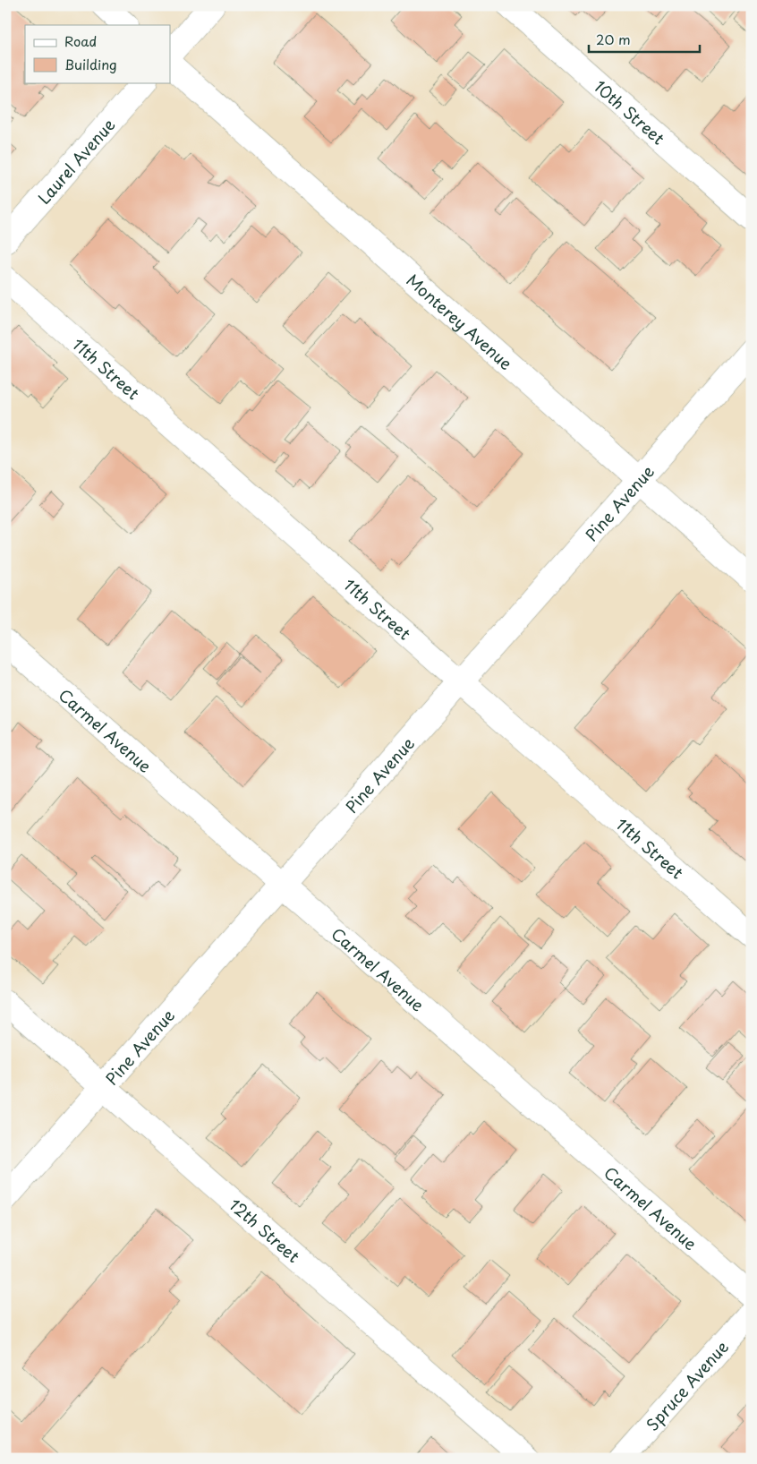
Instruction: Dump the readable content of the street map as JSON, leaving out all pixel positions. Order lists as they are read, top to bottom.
{
  "streets": {
    "street": [
      "10th Street",
      "Laurel Avenue",
      "Monterey Avenue",
      "11th Street",
      "Pine Avenue",
      "Carmel Avenue",
      "12th Street",
      "Spruce Avenue"
    ]
  },
  "crossings": [
    ["Monterey Avenue", "Pine Avenue"],
    ["11th Street", "Pine Avenue"],
    ["Pine Avenue", "Carmel Avenue"],
    ["Pine Avenue", "12th Street"]
  ],
  "legend": ["Road", "Building"],
  "scale_bar": "20 m"
}
